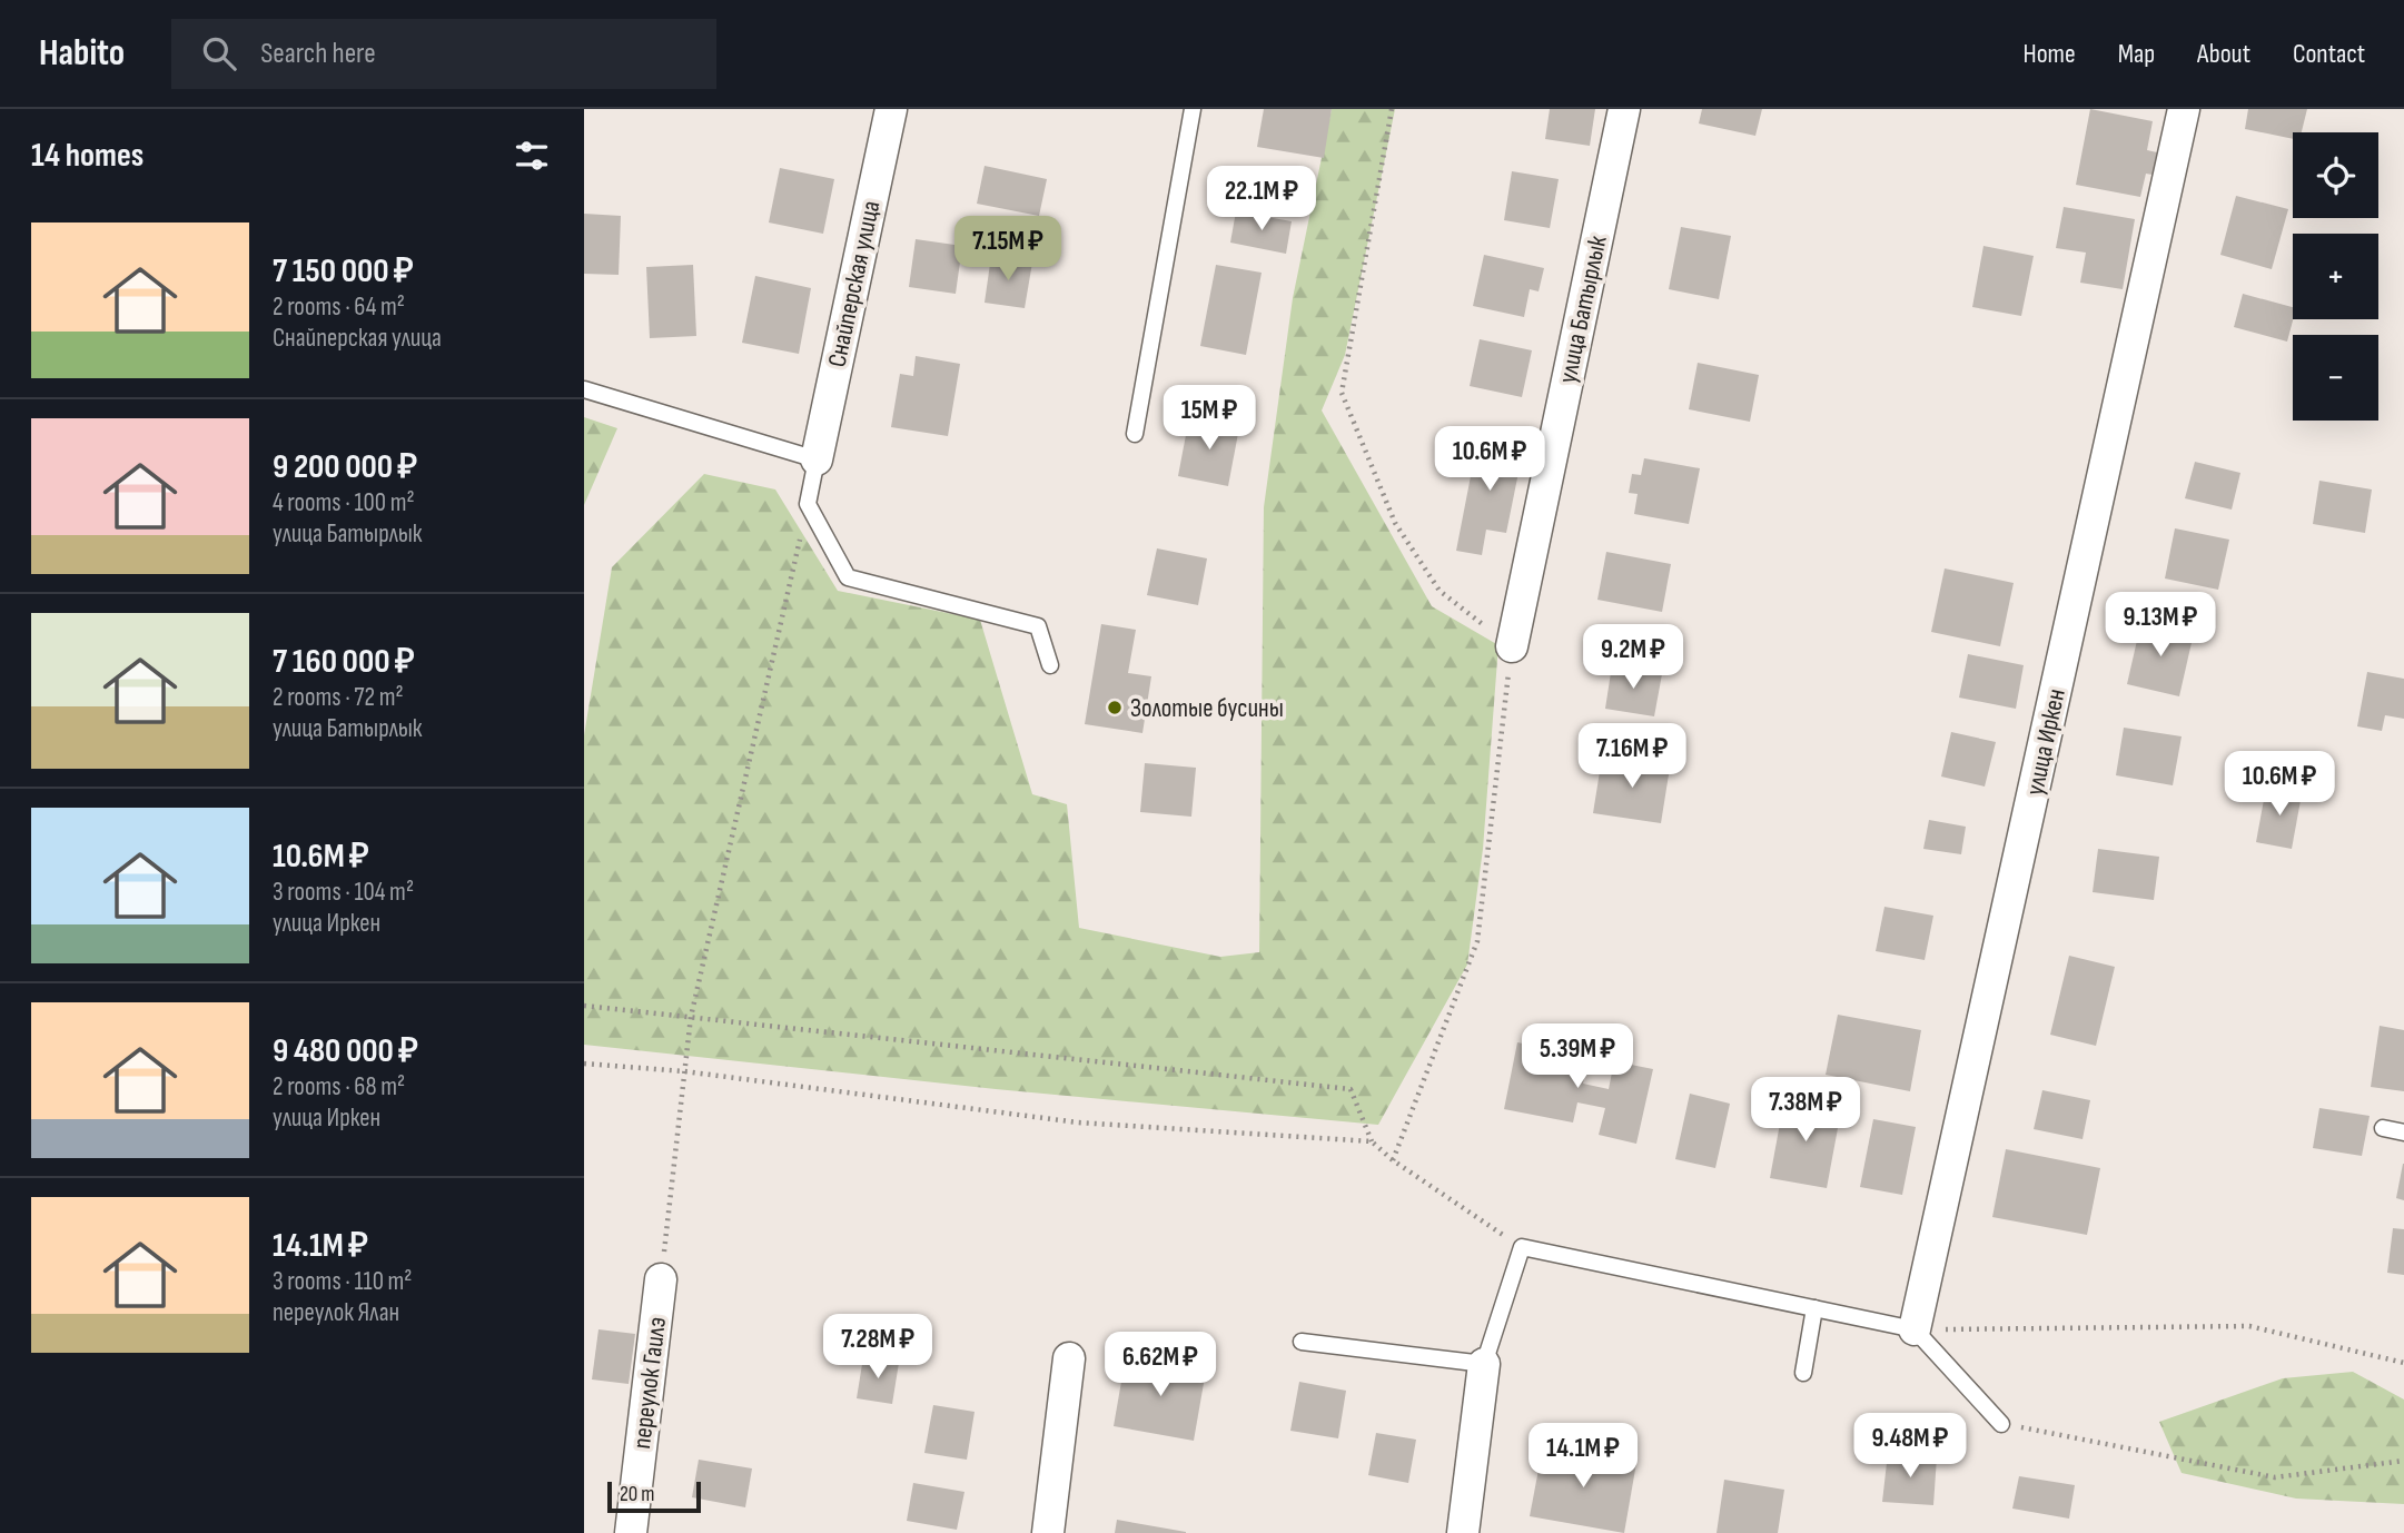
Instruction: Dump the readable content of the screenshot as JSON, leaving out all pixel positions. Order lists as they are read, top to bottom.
{
  "streets": {
    "street": [
      "Снайперская улица",
      "улица Батырлык",
      "улица Иркен",
      "переулок Гаилэ"
    ]
  },
  "places": ["Золотые бусины"],
  "scale_bar": "20 m",
  "page": {
    "header": "Habito",
    "search": "Search here",
    "nav": [
      "Home",
      "Map",
      "About",
      "Contact"
    ],
    "heading": "14 homes",
    "map_buttons": ["+", "−"],
    "price": [
      "22.1M ₽",
      "7.15M ₽",
      "15M ₽",
      "10.6M ₽",
      "9.13M ₽",
      "9.2M ₽",
      "7.16M ₽",
      "10.6M ₽",
      "5.39M ₽",
      "7.38M ₽",
      "7.28M ₽",
      "6.62M ₽",
      "9.48M ₽",
      "14.1M ₽"
    ],
    "list": [
      {
        "name": "7 150 000 ₽",
        "note": "2 rooms · 64 m² · Снайперская улица"
      },
      {
        "name": "9 200 000 ₽",
        "note": "4 rooms · 100 m² · улица Батырлык"
      },
      {
        "name": "7 160 000 ₽",
        "note": "2 rooms · 72 m² · улица Батырлык"
      },
      {
        "name": "10.6M ₽",
        "note": "3 rooms · 104 m² · улица Иркен"
      },
      {
        "name": "9 480 000 ₽",
        "note": "2 rooms · 68 m² · улица Иркен"
      },
      {
        "name": "14.1M ₽",
        "note": "3 rooms · 110 m² · переулок Ялан"
      }
    ],
    "scale": "20 m"
  }
}
